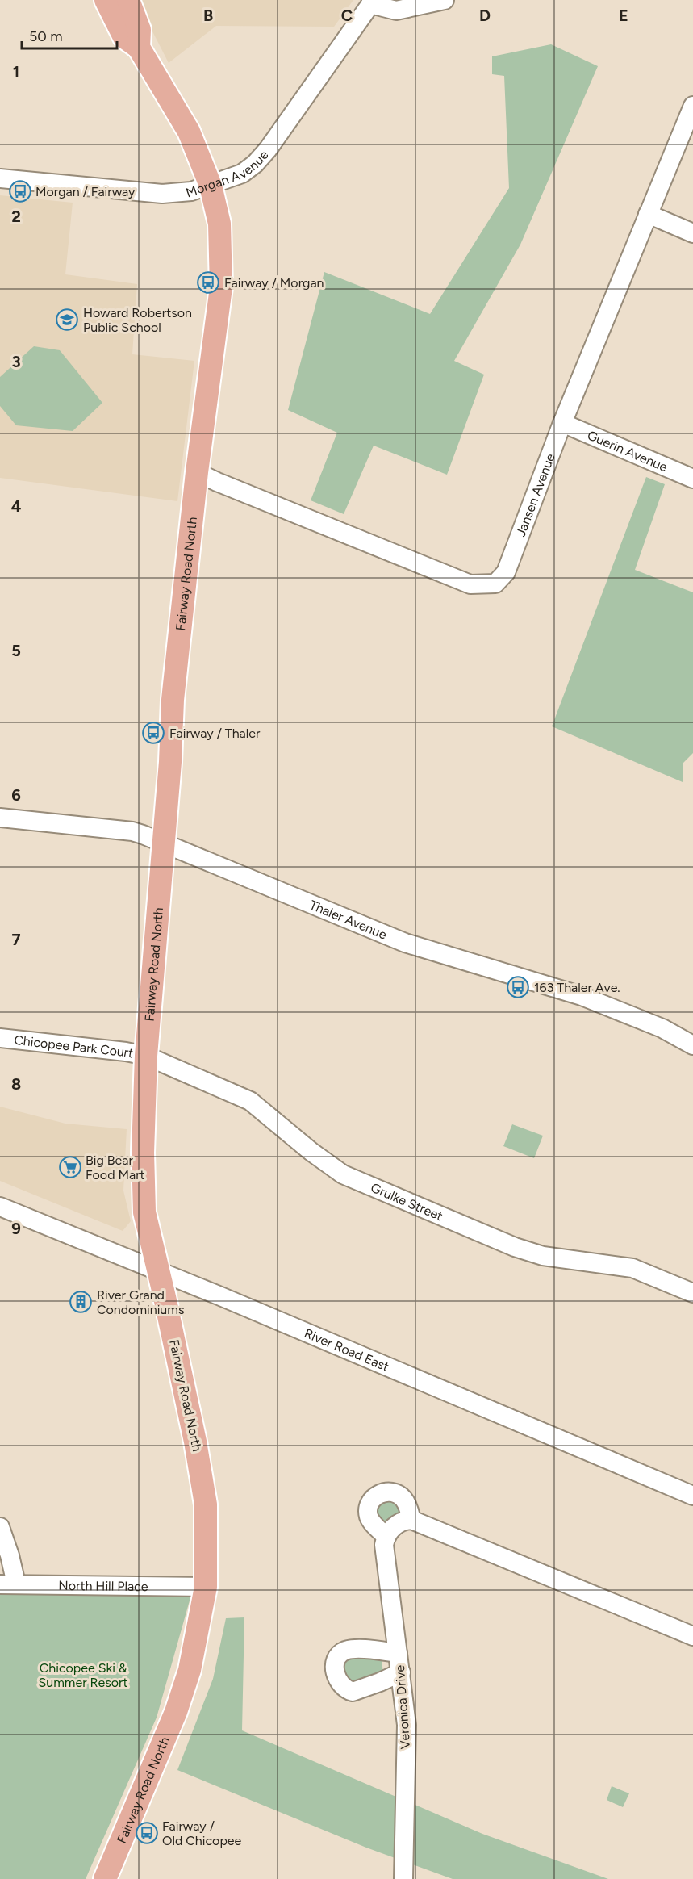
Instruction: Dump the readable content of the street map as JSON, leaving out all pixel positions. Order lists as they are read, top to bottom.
{
  "streets": {
    "main road": ["Fairway Road North"],
    "street": [
      "Morgan Avenue",
      "Guerin Avenue",
      "Jansen Avenue",
      "Thaler Avenue",
      "Chicopee Park Court",
      "Grulke Street",
      "River Road East",
      "North Hill Place",
      "Veronica Drive"
    ]
  },
  "crossings": [
    ["Morgan Avenue", "Fairway Road North"],
    ["Guerin Avenue", "Jansen Avenue"],
    ["Jansen Avenue", "Fairway Road North"],
    ["Fairway Road North", "Thaler Avenue"],
    ["Fairway Road North", "Chicopee Park Court"],
    ["Fairway Road North", "Grulke Street"],
    ["Fairway Road North", "River Road East"],
    ["Fairway Road North", "North Hill Place"],
    ["Chicopee Park Court", "Grulke Street"]
  ],
  "parks": ["Chicopee Ski & Summer Resort"],
  "places": {
    "bus stop": [
      "Morgan / Fairway",
      "Fairway / Morgan",
      "Fairway / Thaler",
      "163 Thaler Ave.",
      "Fairway / Old Chicopee"
    ],
    "school or university": ["Howard Robertson Public School"],
    "supermarket": ["Big Bear Food Mart"],
    "building": ["River Grand Condominiums"]
  },
  "scale_bar": "50 m",
  "grid": {
    "columns": [
      "B",
      "C",
      "D",
      "E"
    ],
    "rows": [
      "1",
      "2",
      "3",
      "4",
      "5",
      "6",
      "7",
      "8",
      "9"
    ]
  }
}
